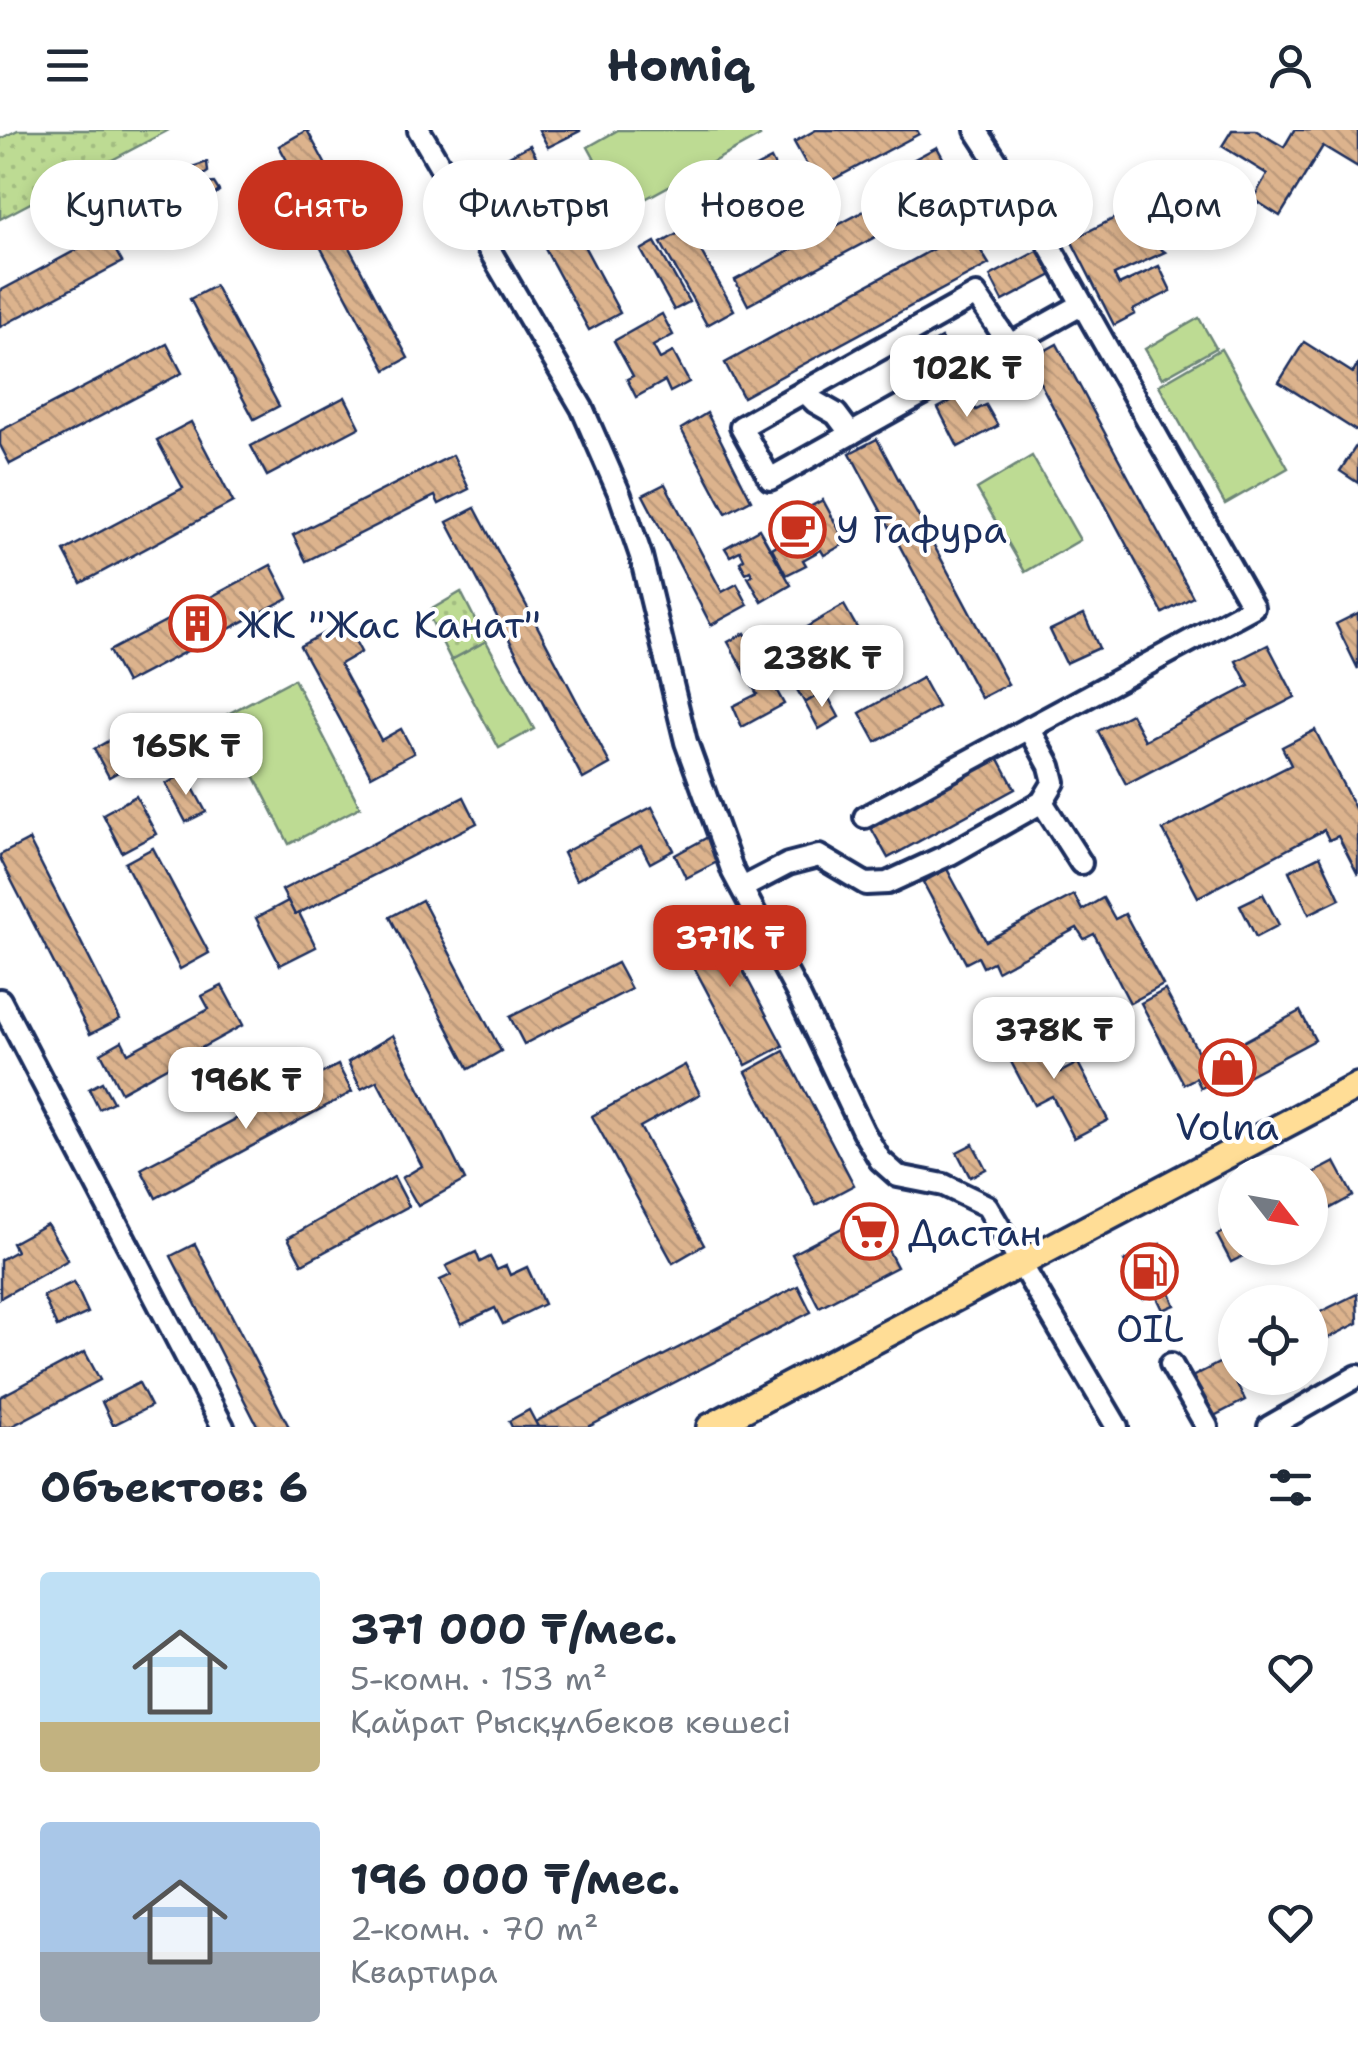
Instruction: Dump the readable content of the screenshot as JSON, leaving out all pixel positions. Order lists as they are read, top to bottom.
{
  "places": {
    "cafe": ["У Гафура"],
    "building": ["ЖК \"Жас Канат\""],
    "shop": ["Volna"],
    "supermarket": ["Дастан"],
    "fuel station": ["OIL"]
  },
  "north": "bottom right",
  "page": {
    "header": "Homiq",
    "chip": [
      "Купить",
      "Снять",
      "Фильтры",
      "Новое",
      "Квартира",
      "Дом"
    ],
    "price": [
      "102K ₸",
      "238K ₸",
      "165K ₸",
      "371K ₸",
      "378K ₸",
      "196K ₸"
    ],
    "heading": "Объектов: 6",
    "list": [
      {
        "name": "371 000 ₸/мес.",
        "note": "5-комн. · 153 m² · Қайрат Рысқұлбеков көшесі"
      },
      {
        "name": "196 000 ₸/мес.",
        "note": "2-комн. · 70 m² · Квартира"
      }
    ]
  }
}
